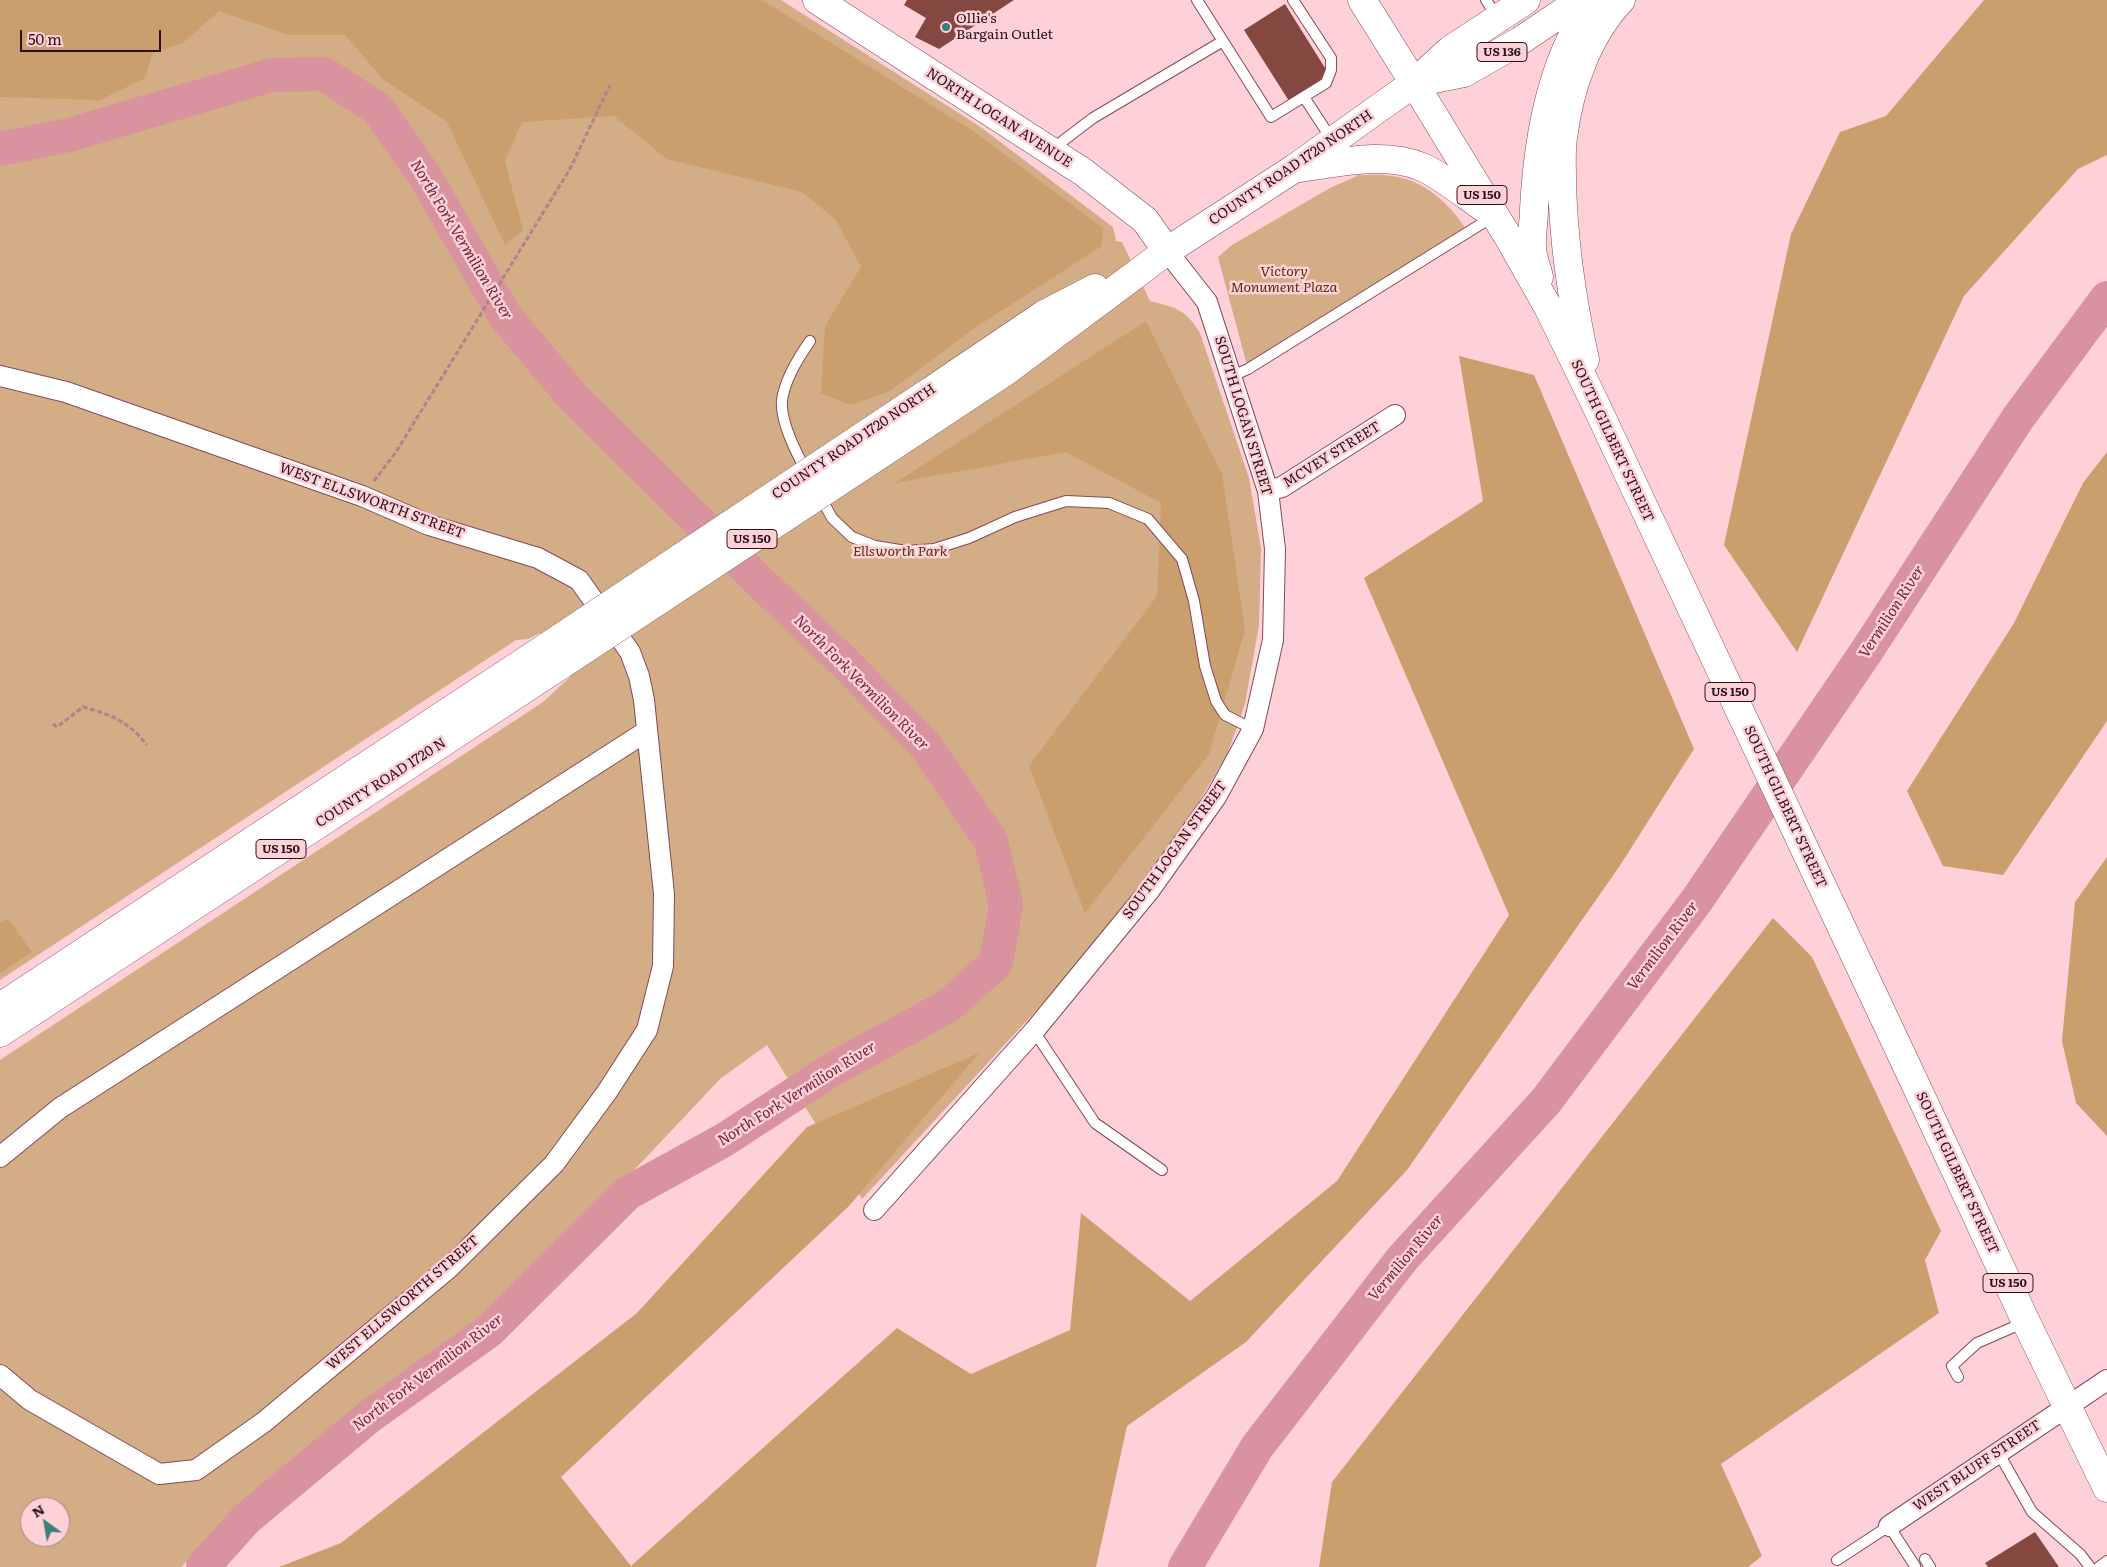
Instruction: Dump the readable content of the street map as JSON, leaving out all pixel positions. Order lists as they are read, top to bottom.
{
  "streets": {
    "main road": [
      "US 136",
      "NORTH LOGAN AVENUE",
      "COUNTY ROAD 1720 NORTH",
      "US 150",
      "SOUTH GILBERT STREET",
      "COUNTY ROAD 1720 N"
    ],
    "street": [
      "SOUTH LOGAN STREET",
      "MCVEY STREET",
      "WEST ELLSWORTH STREET",
      "WEST BLUFF STREET"
    ]
  },
  "crossings": [
    ["US 136", "COUNTY ROAD 1720 NORTH"],
    ["US 136", "SOUTH GILBERT STREET"],
    ["NORTH LOGAN AVENUE", "COUNTY ROAD 1720 NORTH"],
    ["NORTH LOGAN AVENUE", "SOUTH LOGAN STREET"],
    ["COUNTY ROAD 1720 NORTH", "SOUTH LOGAN STREET"],
    ["COUNTY ROAD 1720 NORTH", "SOUTH GILBERT STREET"],
    ["COUNTY ROAD 1720 NORTH", "COUNTY ROAD 1720 N"],
    ["SOUTH LOGAN STREET", "MCVEY STREET"],
    ["SOUTH GILBERT STREET", "WEST BLUFF STREET"]
  ],
  "water": ["North Fork Vermilion River", "Vermilion River"],
  "parks": ["Victory Monument Plaza", "Ellsworth Park"],
  "places": ["Ollie's Bargain Outlet"],
  "scale_bar": "50 m",
  "north": "top left"
}
